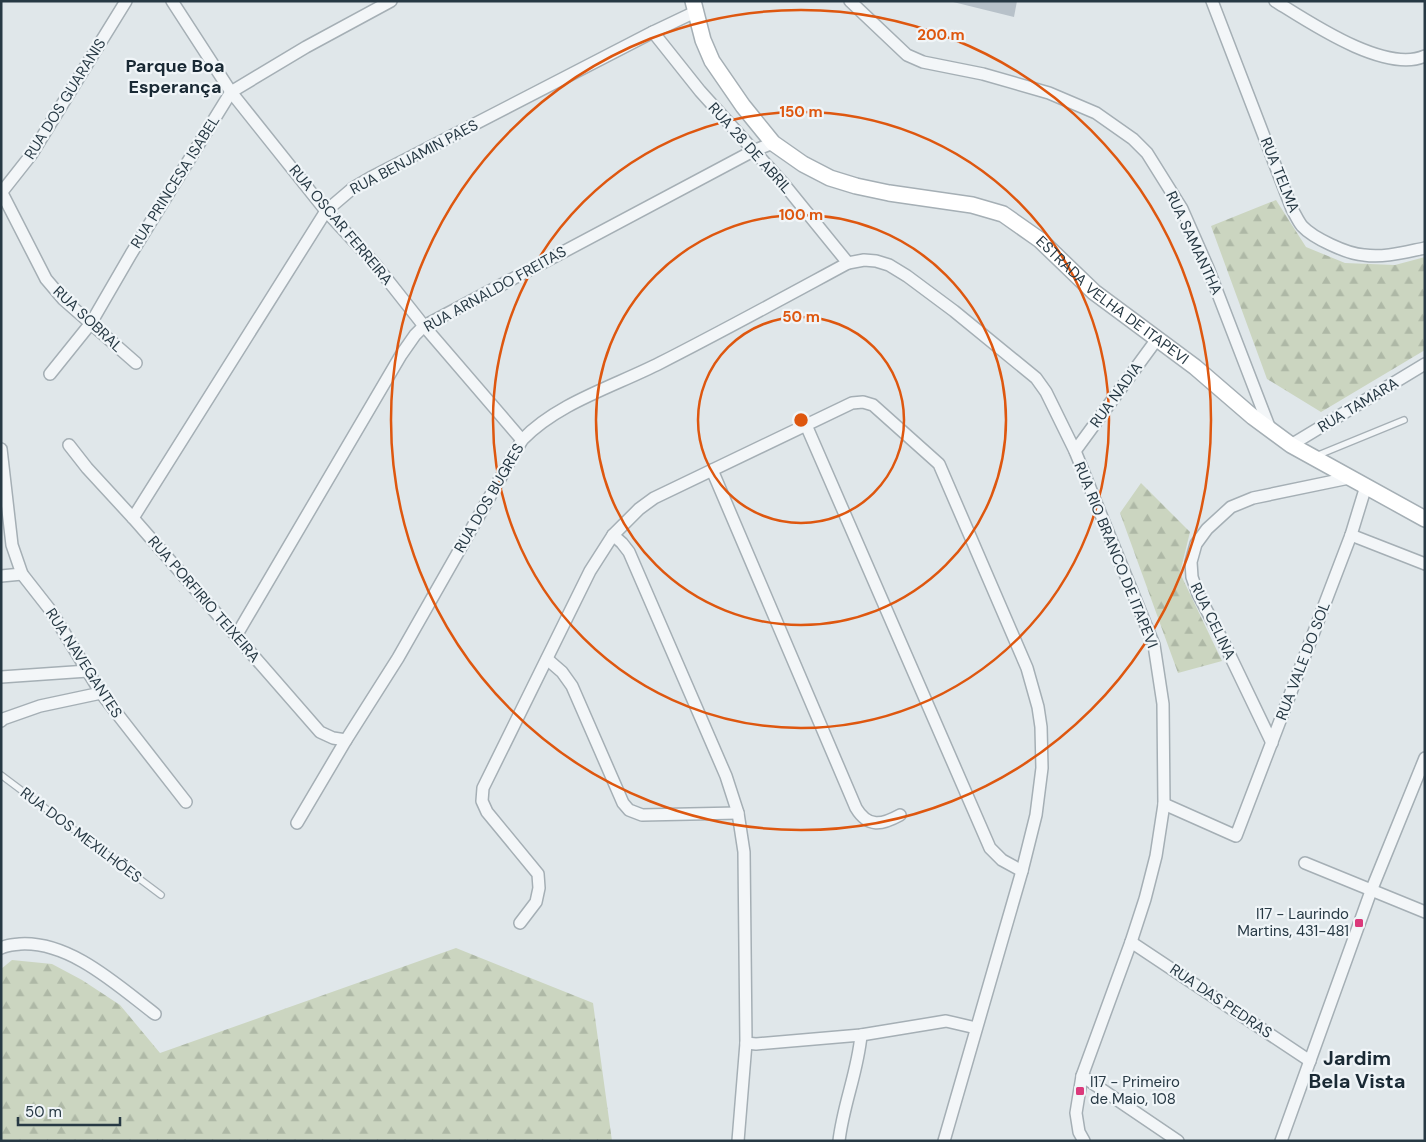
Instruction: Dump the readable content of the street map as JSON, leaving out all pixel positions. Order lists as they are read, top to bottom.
{
  "streets": {
    "street": [
      "RUA DOS GUARANIS",
      "RUA 28 DE ABRIL",
      "RUA BENJAMIN PAES",
      "RUA TELMA",
      "RUA PRINCESA ISABEL",
      "RUA OSCAR FERREIRA",
      "RUA SAMANTHA",
      "RUA ARNALDO FREITAS",
      "ESTRADA VELHA DE ITAPEVI",
      "RUA SOBRAL",
      "RUA NADIA",
      "RUA TAMARA",
      "RUA DOS BUGRES",
      "RUA RIO BRANCO DE ITAPEVI",
      "RUA PORFIRIO TEIXEIRA",
      "RUA CELINA",
      "RUA VALE DO SOL",
      "RUA NAVEGANTES",
      "RUA DAS PEDRAS"
    ],
    "lane": ["RUA DOS MEXILHÕES"]
  },
  "crossings": [
    ["RUA DOS GUARANIS", "RUA SOBRAL"],
    ["RUA 28 DE ABRIL", "RUA BENJAMIN PAES"],
    ["RUA 28 DE ABRIL", "RUA ARNALDO FREITAS"],
    ["RUA 28 DE ABRIL", "RUA DOS BUGRES"],
    ["RUA 28 DE ABRIL", "RUA RIO BRANCO DE ITAPEVI"],
    ["RUA BENJAMIN PAES", "RUA OSCAR FERREIRA"],
    ["RUA BENJAMIN PAES", "ESTRADA VELHA DE ITAPEVI"],
    ["RUA BENJAMIN PAES", "RUA PORFIRIO TEIXEIRA"],
    ["RUA PRINCESA ISABEL", "RUA OSCAR FERREIRA"],
    ["RUA PRINCESA ISABEL", "RUA SOBRAL"],
    ["RUA OSCAR FERREIRA", "RUA ARNALDO FREITAS"],
    ["RUA OSCAR FERREIRA", "RUA DOS BUGRES"],
    ["RUA SAMANTHA", "ESTRADA VELHA DE ITAPEVI"],
    ["RUA ARNALDO FREITAS", "ESTRADA VELHA DE ITAPEVI"],
    ["RUA ARNALDO FREITAS", "RUA PORFIRIO TEIXEIRA"],
    ["ESTRADA VELHA DE ITAPEVI", "RUA NADIA"],
    ["ESTRADA VELHA DE ITAPEVI", "RUA TAMARA"],
    ["ESTRADA VELHA DE ITAPEVI", "RUA CELINA"],
    ["ESTRADA VELHA DE ITAPEVI", "RUA VALE DO SOL"],
    ["RUA NADIA", "RUA RIO BRANCO DE ITAPEVI"],
    ["RUA DOS BUGRES", "RUA RIO BRANCO DE ITAPEVI"],
    ["RUA DOS BUGRES", "RUA PORFIRIO TEIXEIRA"],
    ["RUA RIO BRANCO DE ITAPEVI", "RUA VALE DO SOL"],
    ["RUA RIO BRANCO DE ITAPEVI", "RUA DAS PEDRAS"],
    ["RUA CELINA", "RUA VALE DO SOL"]
  ],
  "districts": ["Parque Boa Esperança", "Jardim Bela Vista"],
  "places": {
    "transit": ["I17 - Laurindo Martins, 431-481", "I17 - Primeiro de Maio, 108"]
  },
  "scale_bar": "50 m",
  "rings": [
    "200 m",
    "150 m",
    "100 m",
    "50 m"
  ]
}
